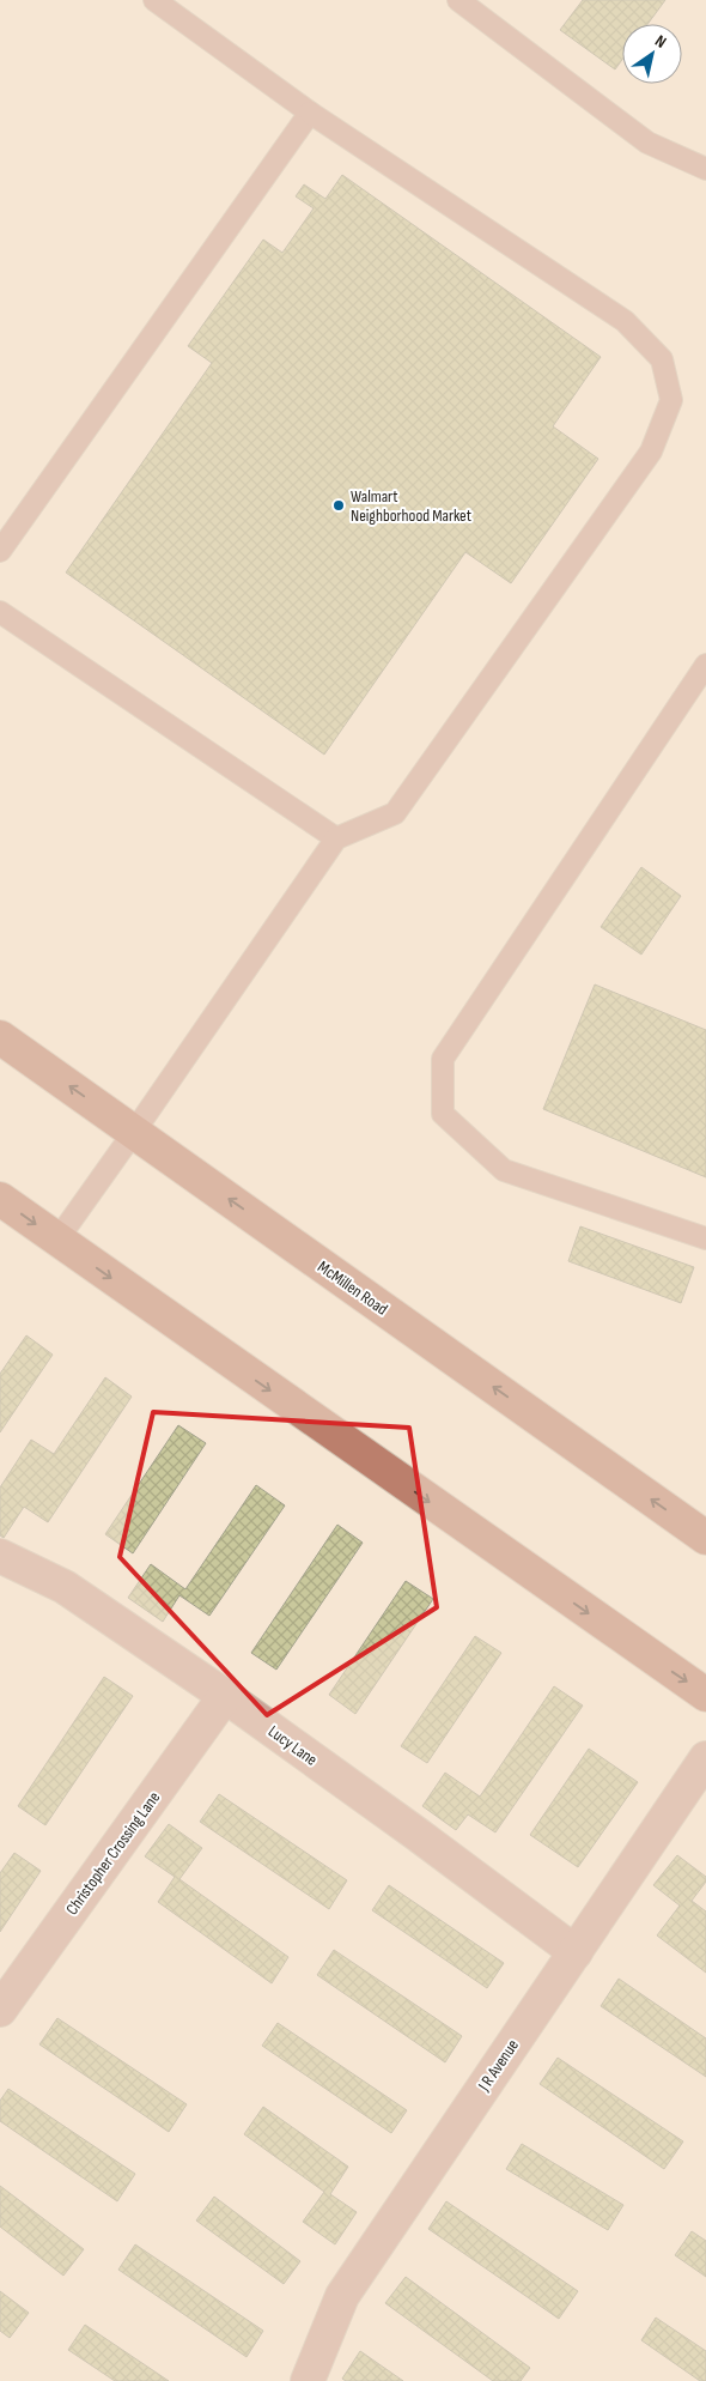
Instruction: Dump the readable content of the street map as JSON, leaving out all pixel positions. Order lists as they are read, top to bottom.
{
  "streets": {
    "main road": ["McMillen Road"],
    "street": ["Lucy Lane", "Christopher Crossing Lane", "J R Avenue"]
  },
  "crossings": [
    ["Lucy Lane", "Christopher Crossing Lane"],
    ["Lucy Lane", "J R Avenue"]
  ],
  "places": ["Walmart Neighborhood Market"],
  "north": "top right"
}
